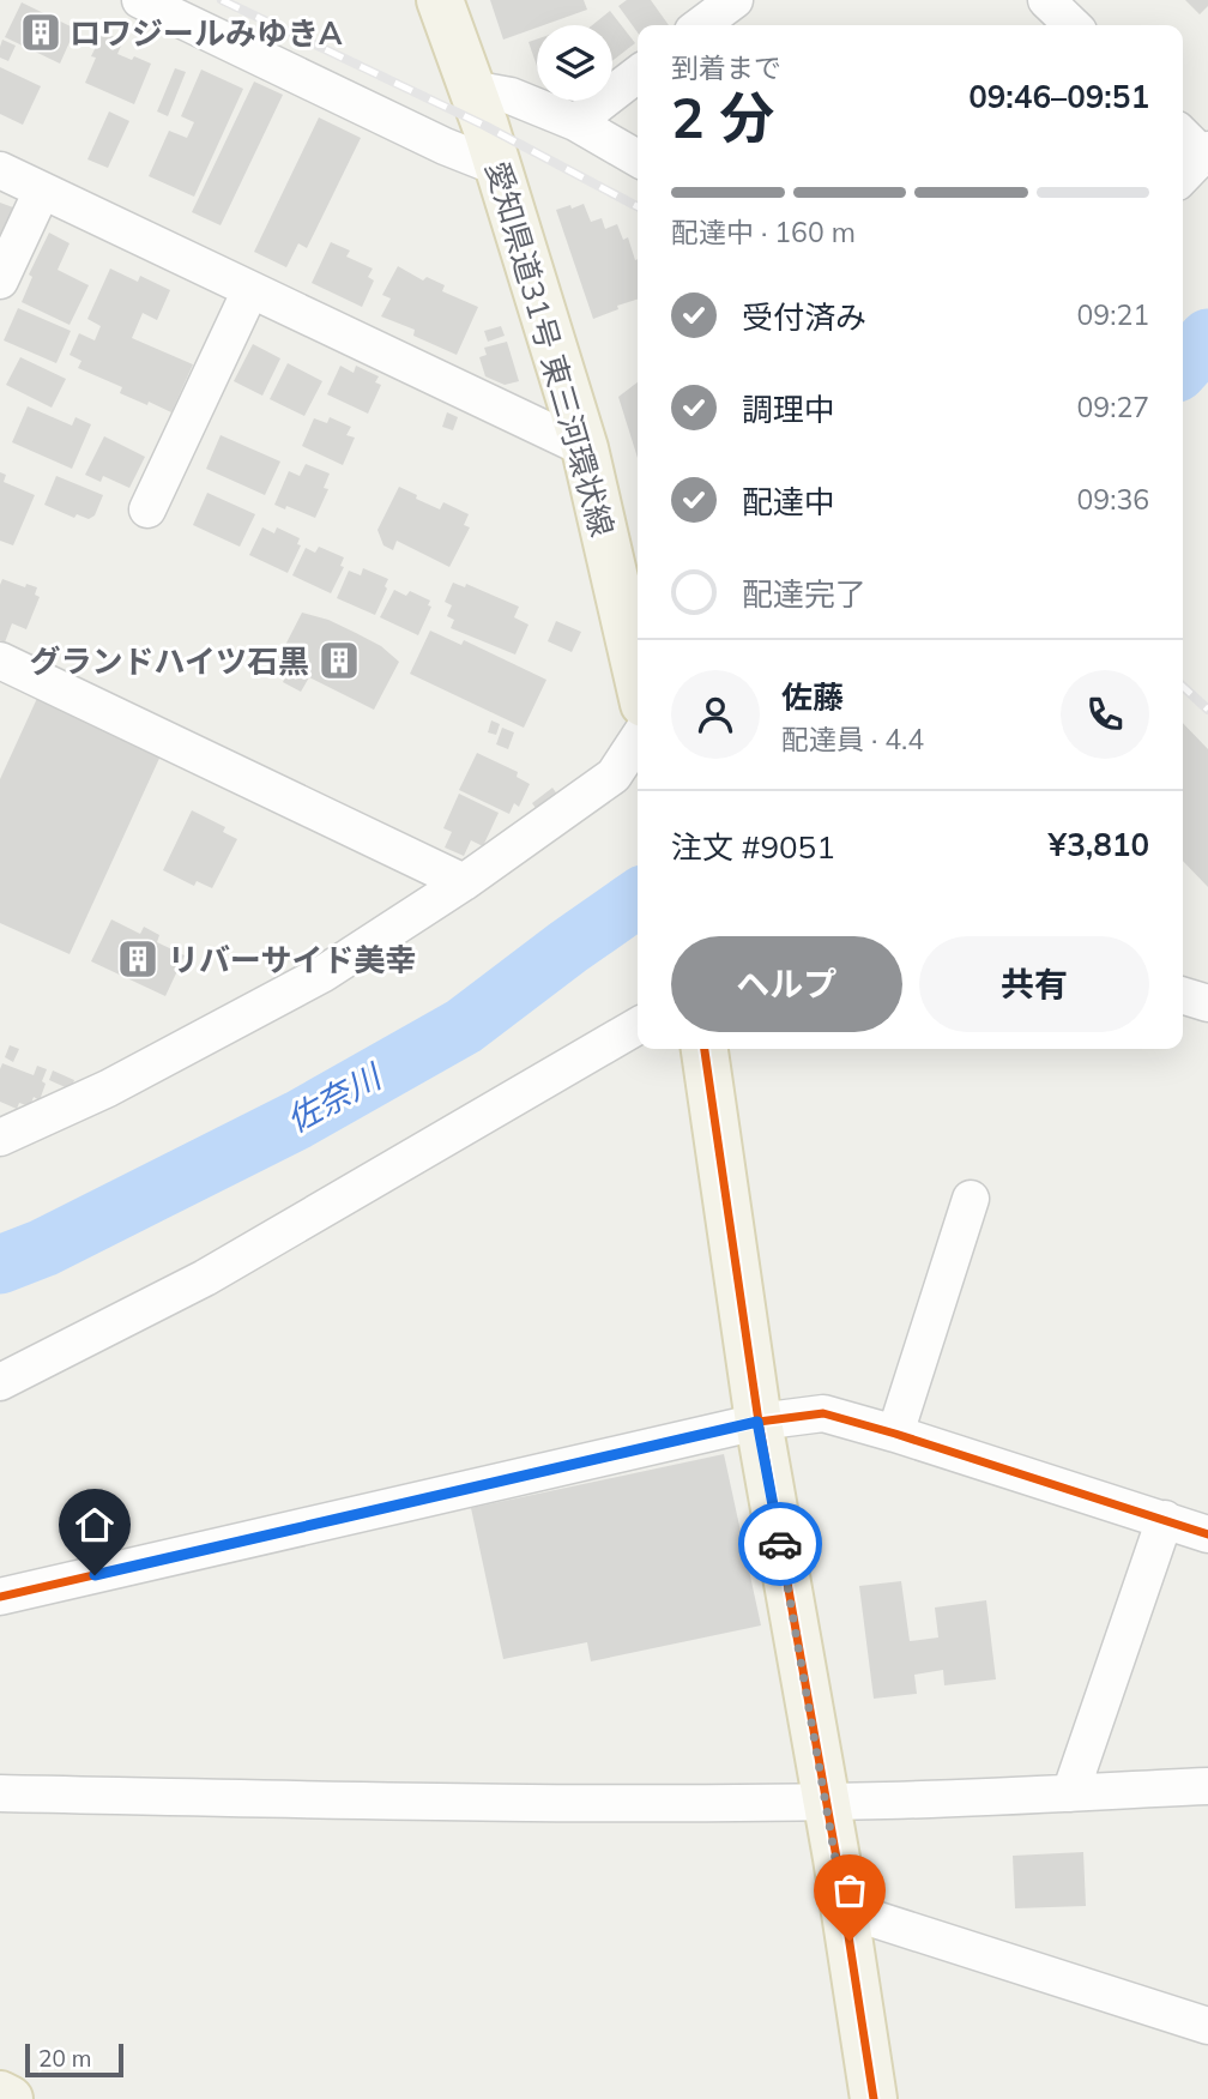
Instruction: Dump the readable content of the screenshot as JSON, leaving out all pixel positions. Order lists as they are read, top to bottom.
{
  "streets": {
    "main road": ["愛知県道31号 東三河環状線"]
  },
  "water": ["佐奈川"],
  "places": {
    "building": ["ロワジールみゆきA", "グランドハイツ石黒", "リバーサイド美幸"]
  },
  "scale_bar": "20 m",
  "page": {
    "heading": ["2 分", "到着まで", "09:46–09:51"],
    "panel": [
      "佐藤",
      "配達員 · 4.4",
      "注文 #9051",
      "¥3,810"
    ],
    "bar": "配達中 · 160 m",
    "list": [
      ["受付済み", "09:21"],
      ["調理中", "09:27"],
      ["配達中", "09:36"],
      "配達完了"
    ],
    "buttons": ["ヘルプ", "共有"],
    "scale": "20 m"
  }
}
